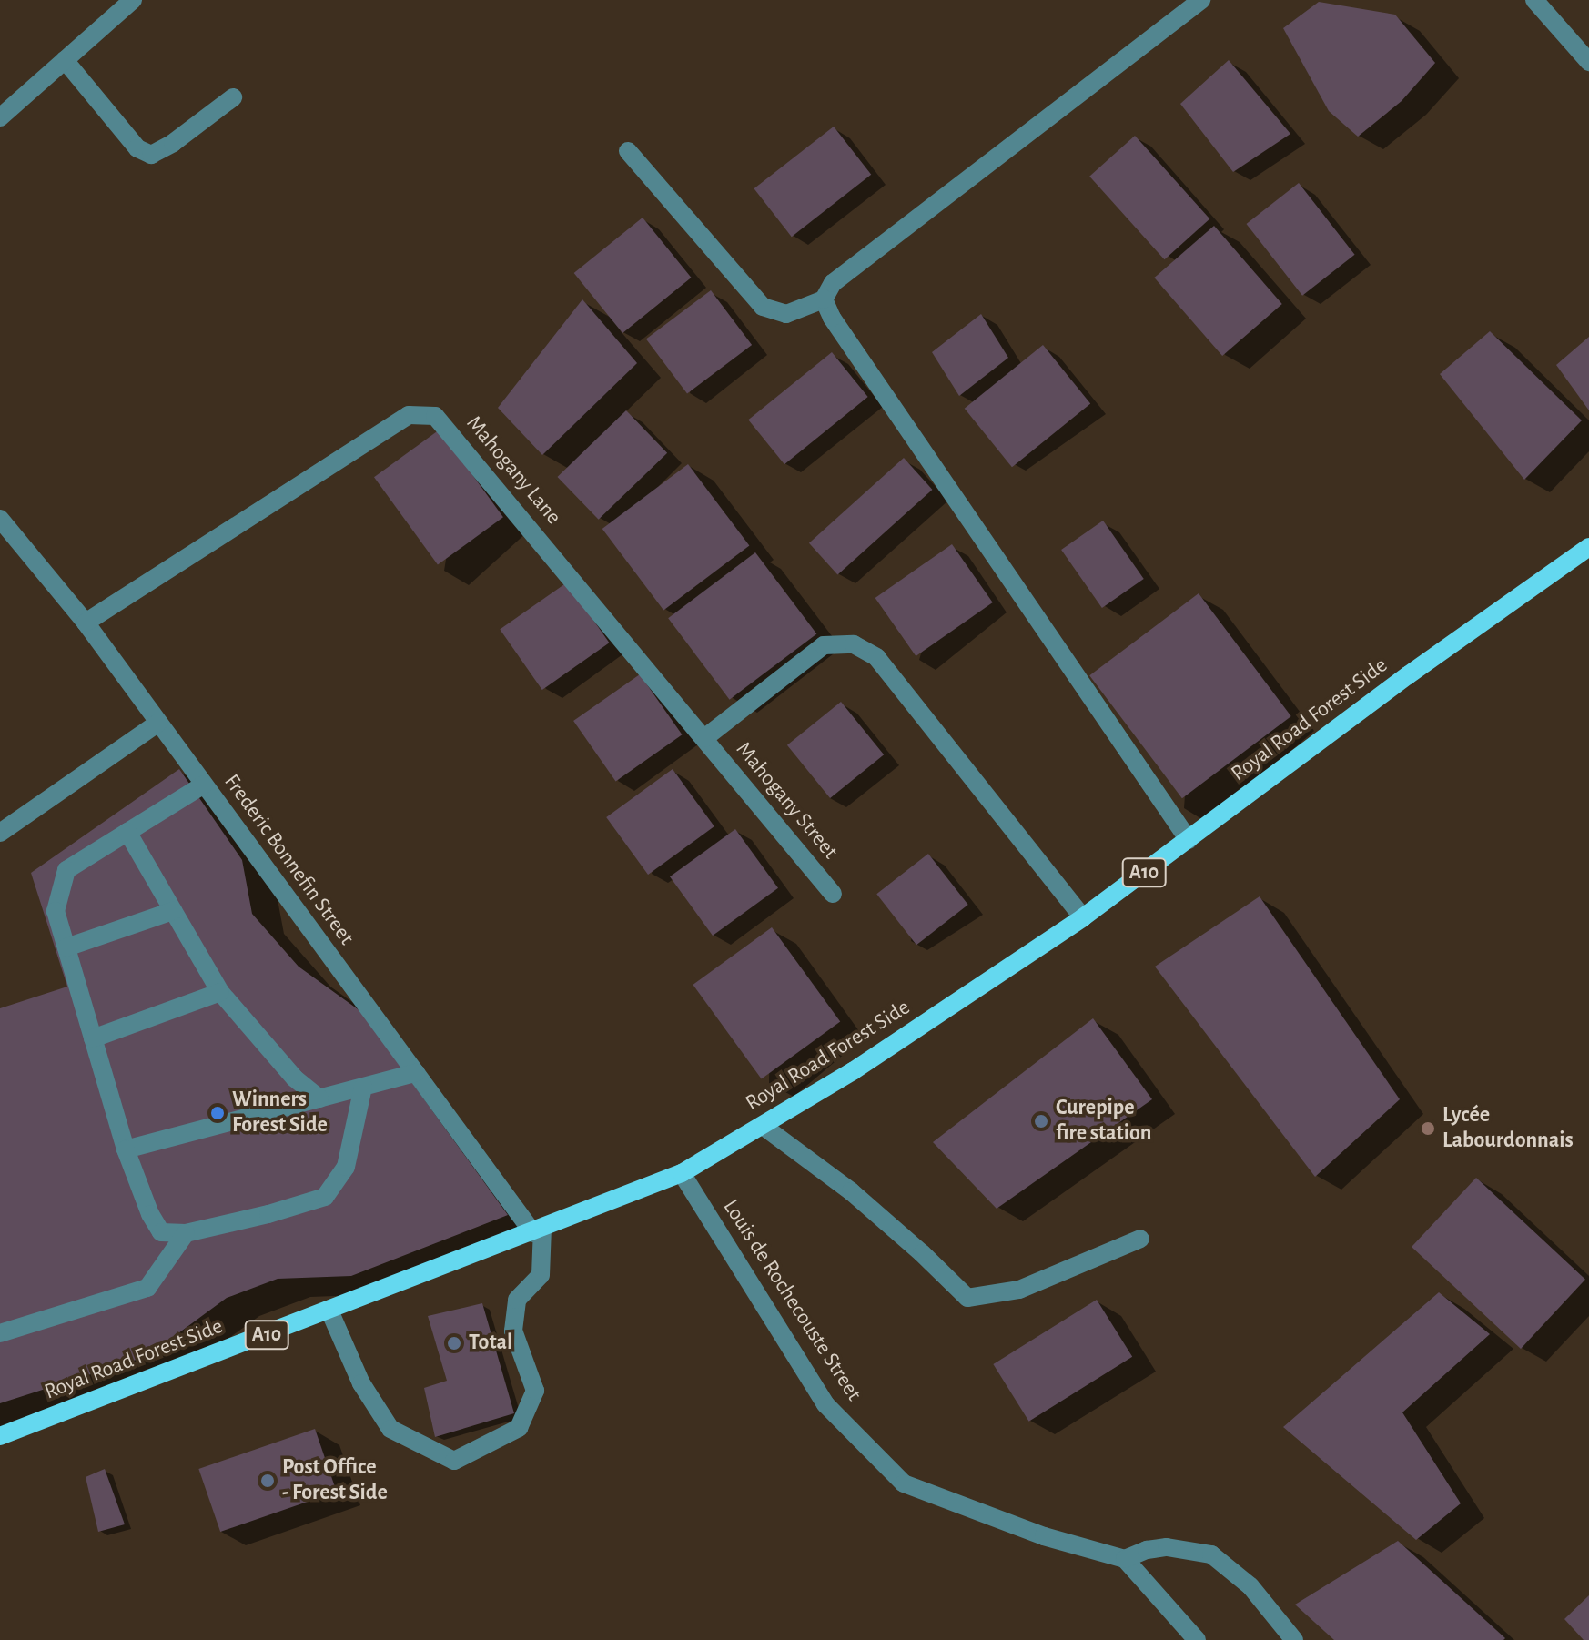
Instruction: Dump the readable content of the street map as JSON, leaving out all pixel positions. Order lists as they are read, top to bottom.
{
  "streets": {
    "main road": ["Royal Road Forest Side", "A10"],
    "street": [
      "Mahogany Lane",
      "Mahogany Street",
      "Frederic Bonnefin Street",
      "Louis de Rochecouste Street"
    ]
  },
  "crossings": [
    ["Mahogany Lane", "Mahogany Street"],
    ["Mahogany Lane", "Frederic Bonnefin Street"],
    ["Royal Road Forest Side", "Frederic Bonnefin Street"],
    ["Royal Road Forest Side", "Louis de Rochecouste Street"]
  ],
  "places": [
    "Winners Forest Side",
    "Curepipe fire station",
    "Lycée Labourdonnais",
    "Total",
    "Post Office - Forest Side"
  ]
}
